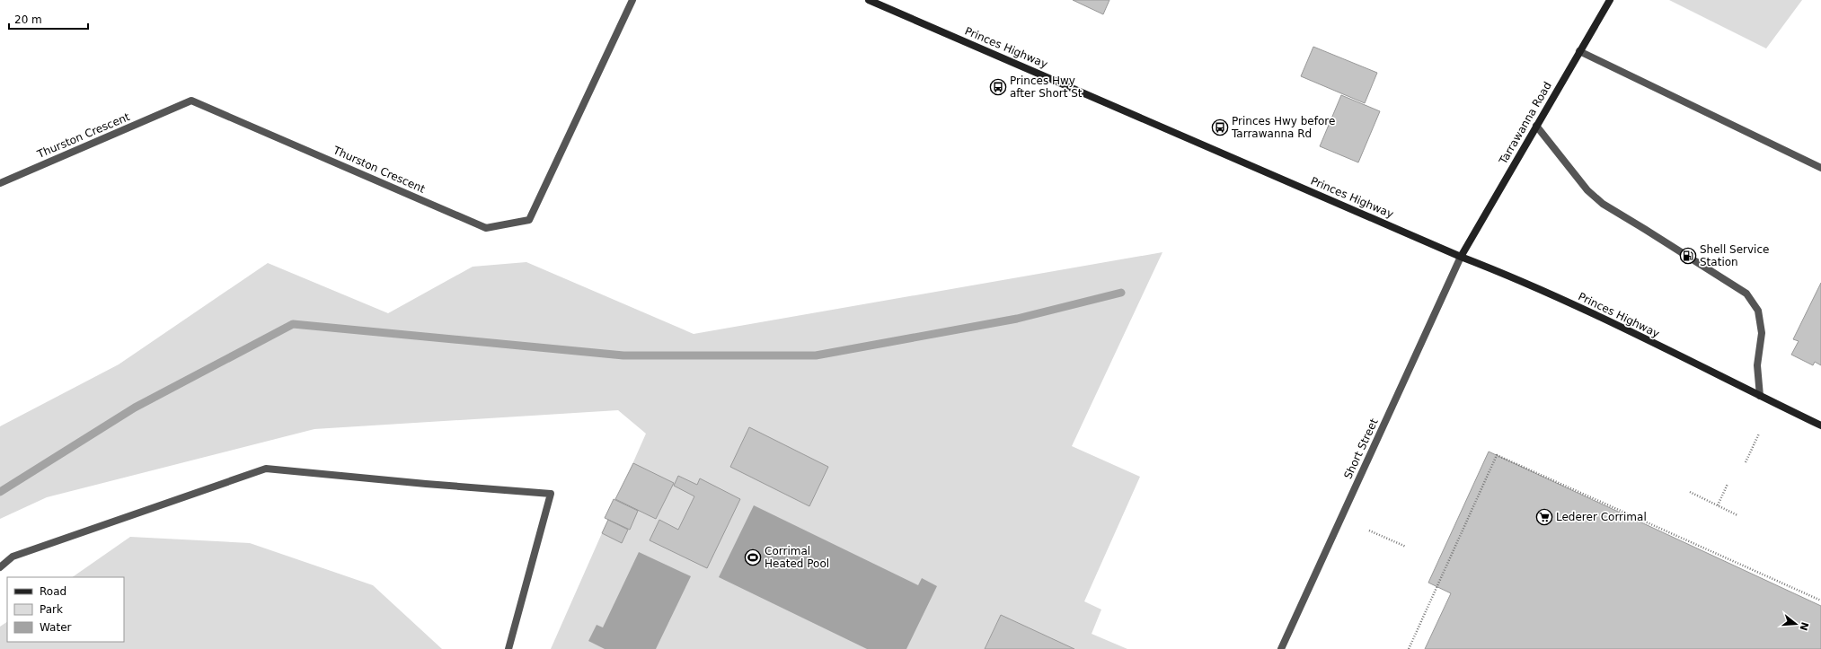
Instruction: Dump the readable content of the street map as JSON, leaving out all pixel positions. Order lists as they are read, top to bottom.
{
  "streets": {
    "main road": ["Princes Highway", "Tarrawanna Road"],
    "street": ["Thurston Crescent", "Short Street"]
  },
  "crossings": [
    ["Princes Highway", "Tarrawanna Road"],
    ["Princes Highway", "Short Street"],
    ["Tarrawanna Road", "Short Street"]
  ],
  "places": {
    "bus stop": ["Princes Hwy after Short St", "Princes Hwy before Tarrawanna Rd"],
    "fuel station": ["Shell Service Station"],
    "supermarket": ["Lederer Corrimal"],
    "sports": ["Corrimal Heated Pool"]
  },
  "legend": ["Road", "Park", "Water"],
  "scale_bar": "20 m",
  "north": "right"
}
